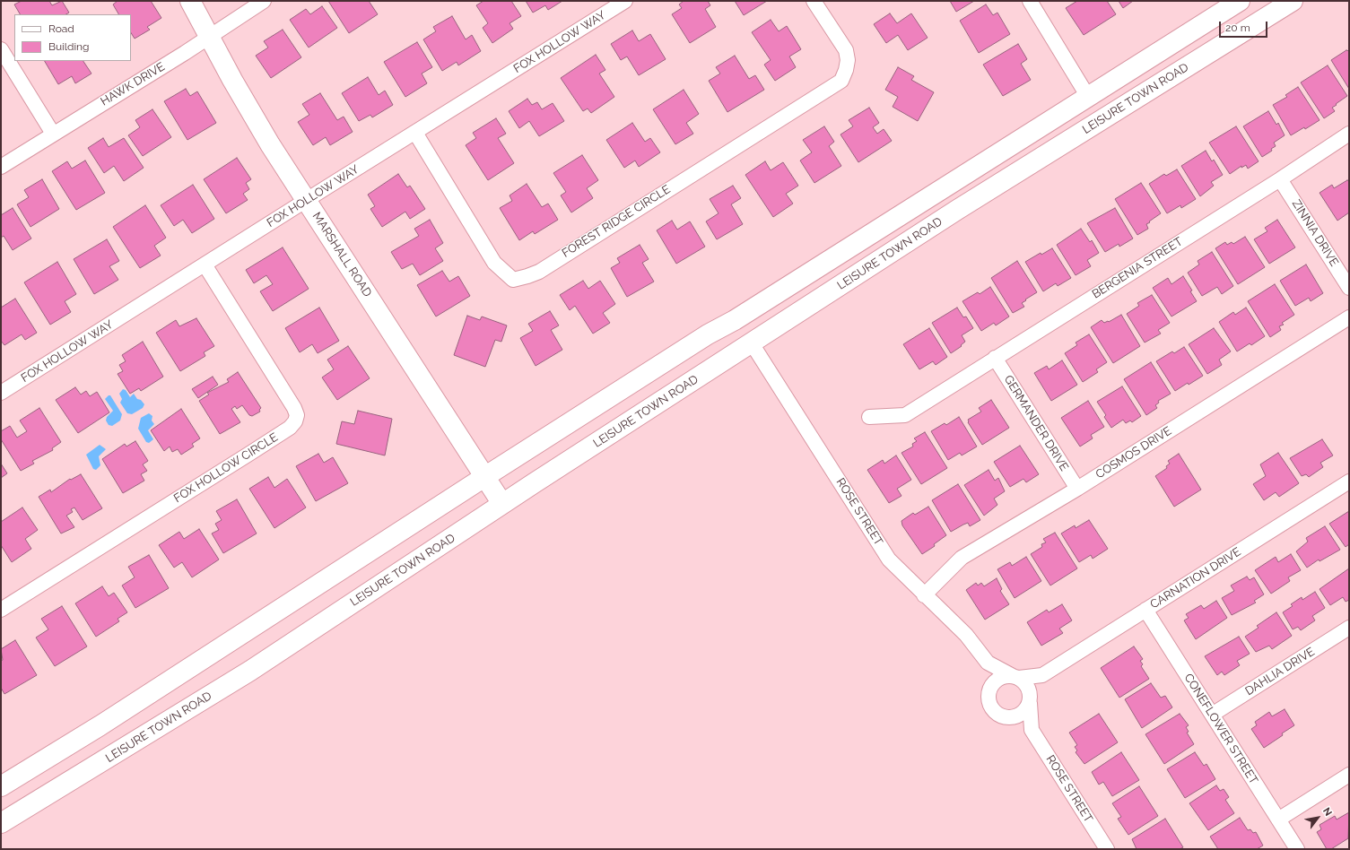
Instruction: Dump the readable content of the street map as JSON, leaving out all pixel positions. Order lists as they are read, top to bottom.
{
  "streets": {
    "main road": ["LEISURE TOWN ROAD", "MARSHALL ROAD"],
    "street": [
      "FOX HOLLOW WAY",
      "HAWK DRIVE",
      "FOREST RIDGE CIRCLE",
      "ZINNIA DRIVE",
      "BERGENIA STREET",
      "GERMANDER DRIVE",
      "COSMOS DRIVE",
      "FOX HOLLOW CIRCLE",
      "ROSE STREET",
      "CARNATION DRIVE",
      "DAHLIA DRIVE",
      "CONEFLOWER STREET"
    ]
  },
  "crossings": [
    ["FOX HOLLOW WAY", "FOREST RIDGE CIRCLE"],
    ["FOX HOLLOW WAY", "MARSHALL ROAD"],
    ["FOX HOLLOW WAY", "FOX HOLLOW CIRCLE"],
    ["HAWK DRIVE", "MARSHALL ROAD"],
    ["LEISURE TOWN ROAD", "MARSHALL ROAD"],
    ["LEISURE TOWN ROAD", "ROSE STREET"],
    ["ZINNIA DRIVE", "BERGENIA STREET"],
    ["BERGENIA STREET", "GERMANDER DRIVE"],
    ["GERMANDER DRIVE", "COSMOS DRIVE"],
    ["COSMOS DRIVE", "ROSE STREET"],
    ["ROSE STREET", "CARNATION DRIVE"],
    ["CARNATION DRIVE", "CONEFLOWER STREET"],
    ["DAHLIA DRIVE", "CONEFLOWER STREET"]
  ],
  "legend": ["Road", "Building"],
  "scale_bar": "20 m",
  "north": "top right"
}
